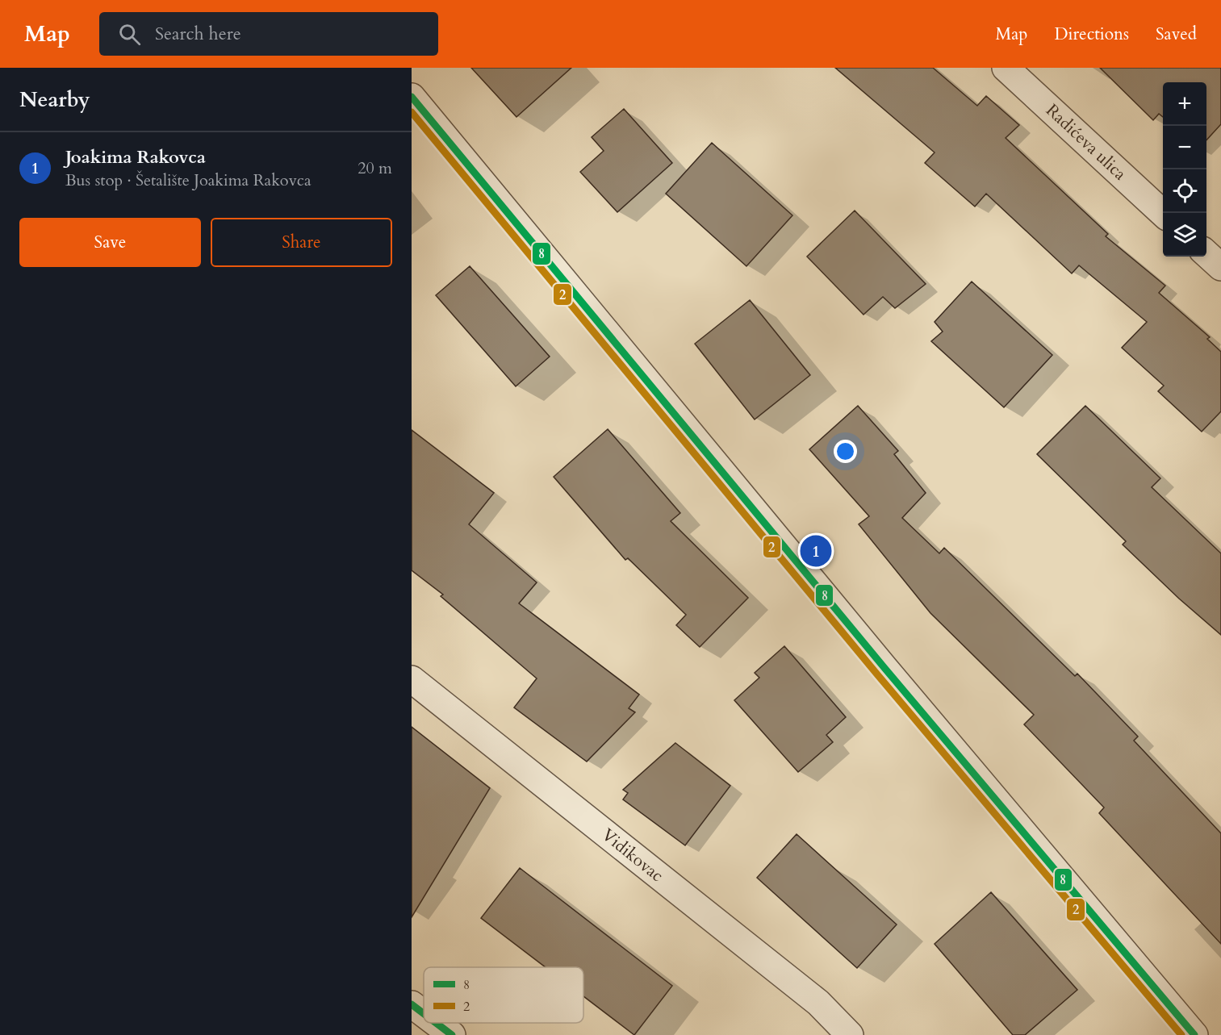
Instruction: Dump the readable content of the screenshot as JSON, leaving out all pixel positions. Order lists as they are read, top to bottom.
{
  "streets": {
    "street": ["Radićeva ulica", "Vidikovac"]
  },
  "lines": ["transit line 8", "transit line 2"],
  "legend": ["8", "2"],
  "page": {
    "header": "Map",
    "search": "Search here",
    "nav": ["Map", "Directions", "Saved"],
    "heading": "Nearby",
    "map_buttons": ["+", "−"],
    "list": [
      {
        "mark": "1",
        "name": "Joakima Rakovca",
        "note": "Bus stop · Šetalište Joakima Rakovca",
        "value": "20 m"
      }
    ],
    "buttons": ["Save", "Share"],
    "pins": "1"
  }
}
